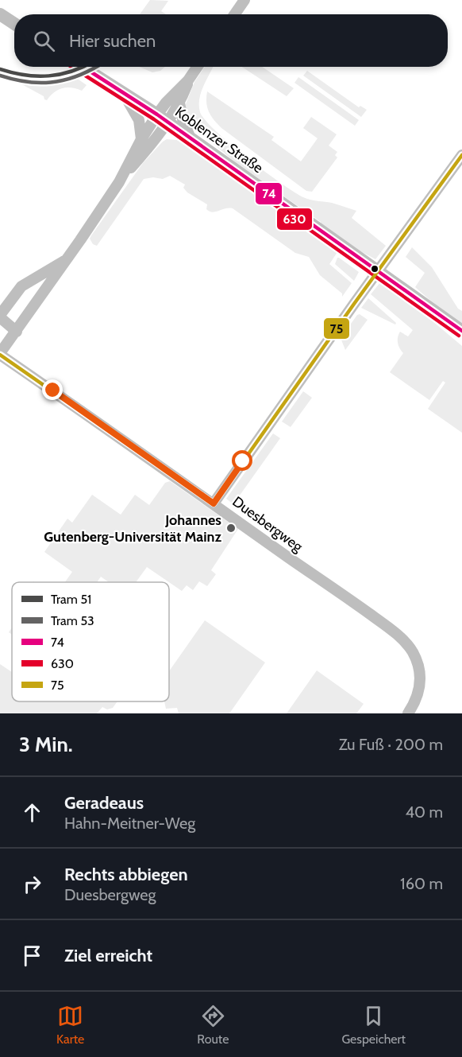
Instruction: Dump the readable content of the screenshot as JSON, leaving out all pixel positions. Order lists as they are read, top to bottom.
{
  "streets": {
    "main road": ["Koblenzer Straße"],
    "street": ["Duesbergweg"]
  },
  "places": ["Johannes Gutenberg-Universität Mainz"],
  "lines": [
    "tram line 51",
    "tram line 53",
    "transit line 74",
    "transit line 630",
    "transit line 75"
  ],
  "legend": [
    "Tram 51",
    "Tram 53",
    "74",
    "630",
    "75"
  ],
  "page": {
    "search": "Hier suchen",
    "heading": ["3 Min.", "Zu Fuß · 200 m"],
    "list": [
      ["Geradeaus", "Hahn-Meitner-Weg", "40 m"],
      ["Rechts abbiegen", "Duesbergweg", "160 m"],
      "Ziel erreicht"
    ],
    "nav": ["Karte", "Route", "Gespeichert"]
  }
}
